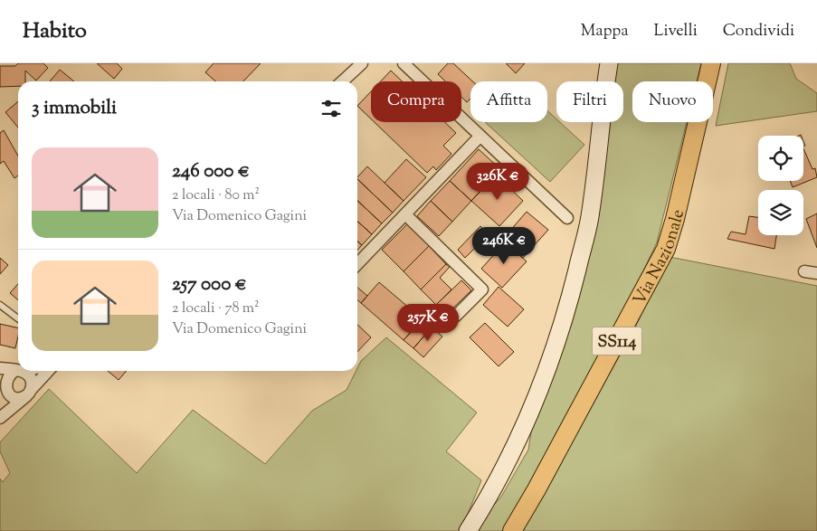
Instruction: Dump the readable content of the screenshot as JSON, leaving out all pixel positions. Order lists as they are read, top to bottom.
{
  "streets": {
    "main road": ["Via Nazionale", "SS114"]
  },
  "page": {
    "header": "Habito",
    "nav": ["Mappa", "Livelli", "Condividi"],
    "chip": [
      "Compra",
      "Affitta",
      "Filtri",
      "Nuovo"
    ],
    "heading": "3 immobili",
    "list": [
      {
        "name": "246 000 €",
        "note": "2 locali · 80 m² · Via Domenico Gagini"
      },
      {
        "name": "257 000 €",
        "note": "2 locali · 78 m² · Via Domenico Gagini"
      }
    ],
    "price": ["326K €", "246K €", "257K €"]
  }
}
